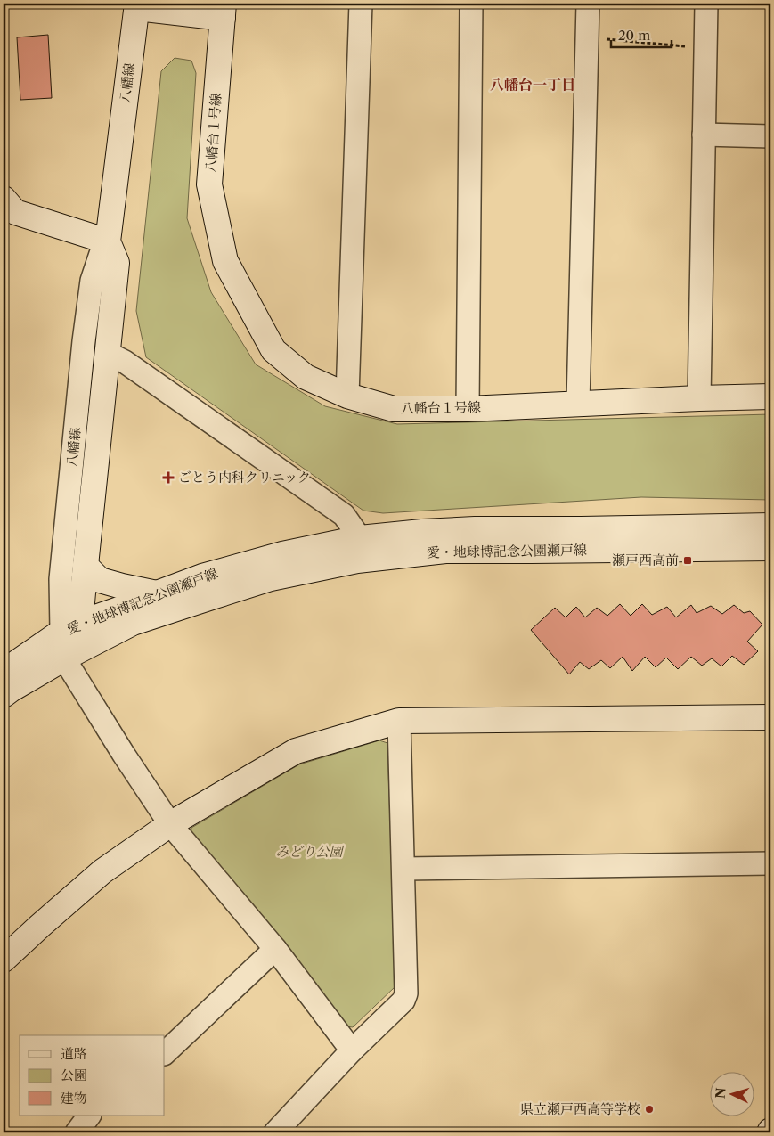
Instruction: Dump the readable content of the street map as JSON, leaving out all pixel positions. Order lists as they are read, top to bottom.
{
  "streets": {
    "street": ["八幡線", "八幡台１号線", "愛・地球博記念公園瀬戸線"]
  },
  "crossings": [
    ["八幡線", "愛・地球博記念公園瀬戸線"]
  ],
  "districts": ["八幡台一丁目"],
  "parks": ["みどり公園"],
  "places": {
    "health": ["ごとう内科クリニック"],
    "transit": ["瀬戸西高前"],
    "other": ["県立瀬戸西高等学校"]
  },
  "legend": ["道路", "公園", "建物"],
  "scale_bar": "20 m",
  "north": "left"
}
